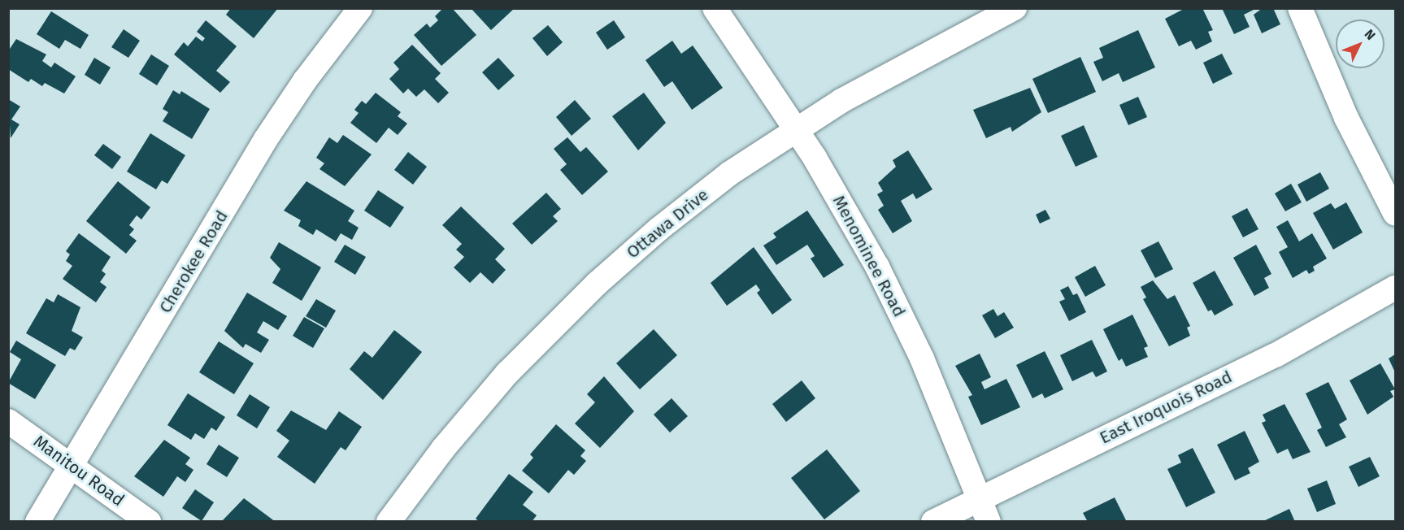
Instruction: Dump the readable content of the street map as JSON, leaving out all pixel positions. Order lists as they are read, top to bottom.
{
  "streets": {
    "street": [
      "Ottawa Drive",
      "Menominee Road",
      "Cherokee Road",
      "East Iroquois Road",
      "Manitou Road"
    ]
  },
  "crossings": [
    ["Ottawa Drive", "Menominee Road"],
    ["Menominee Road", "East Iroquois Road"],
    ["Cherokee Road", "Manitou Road"]
  ],
  "north": "top right"
}
